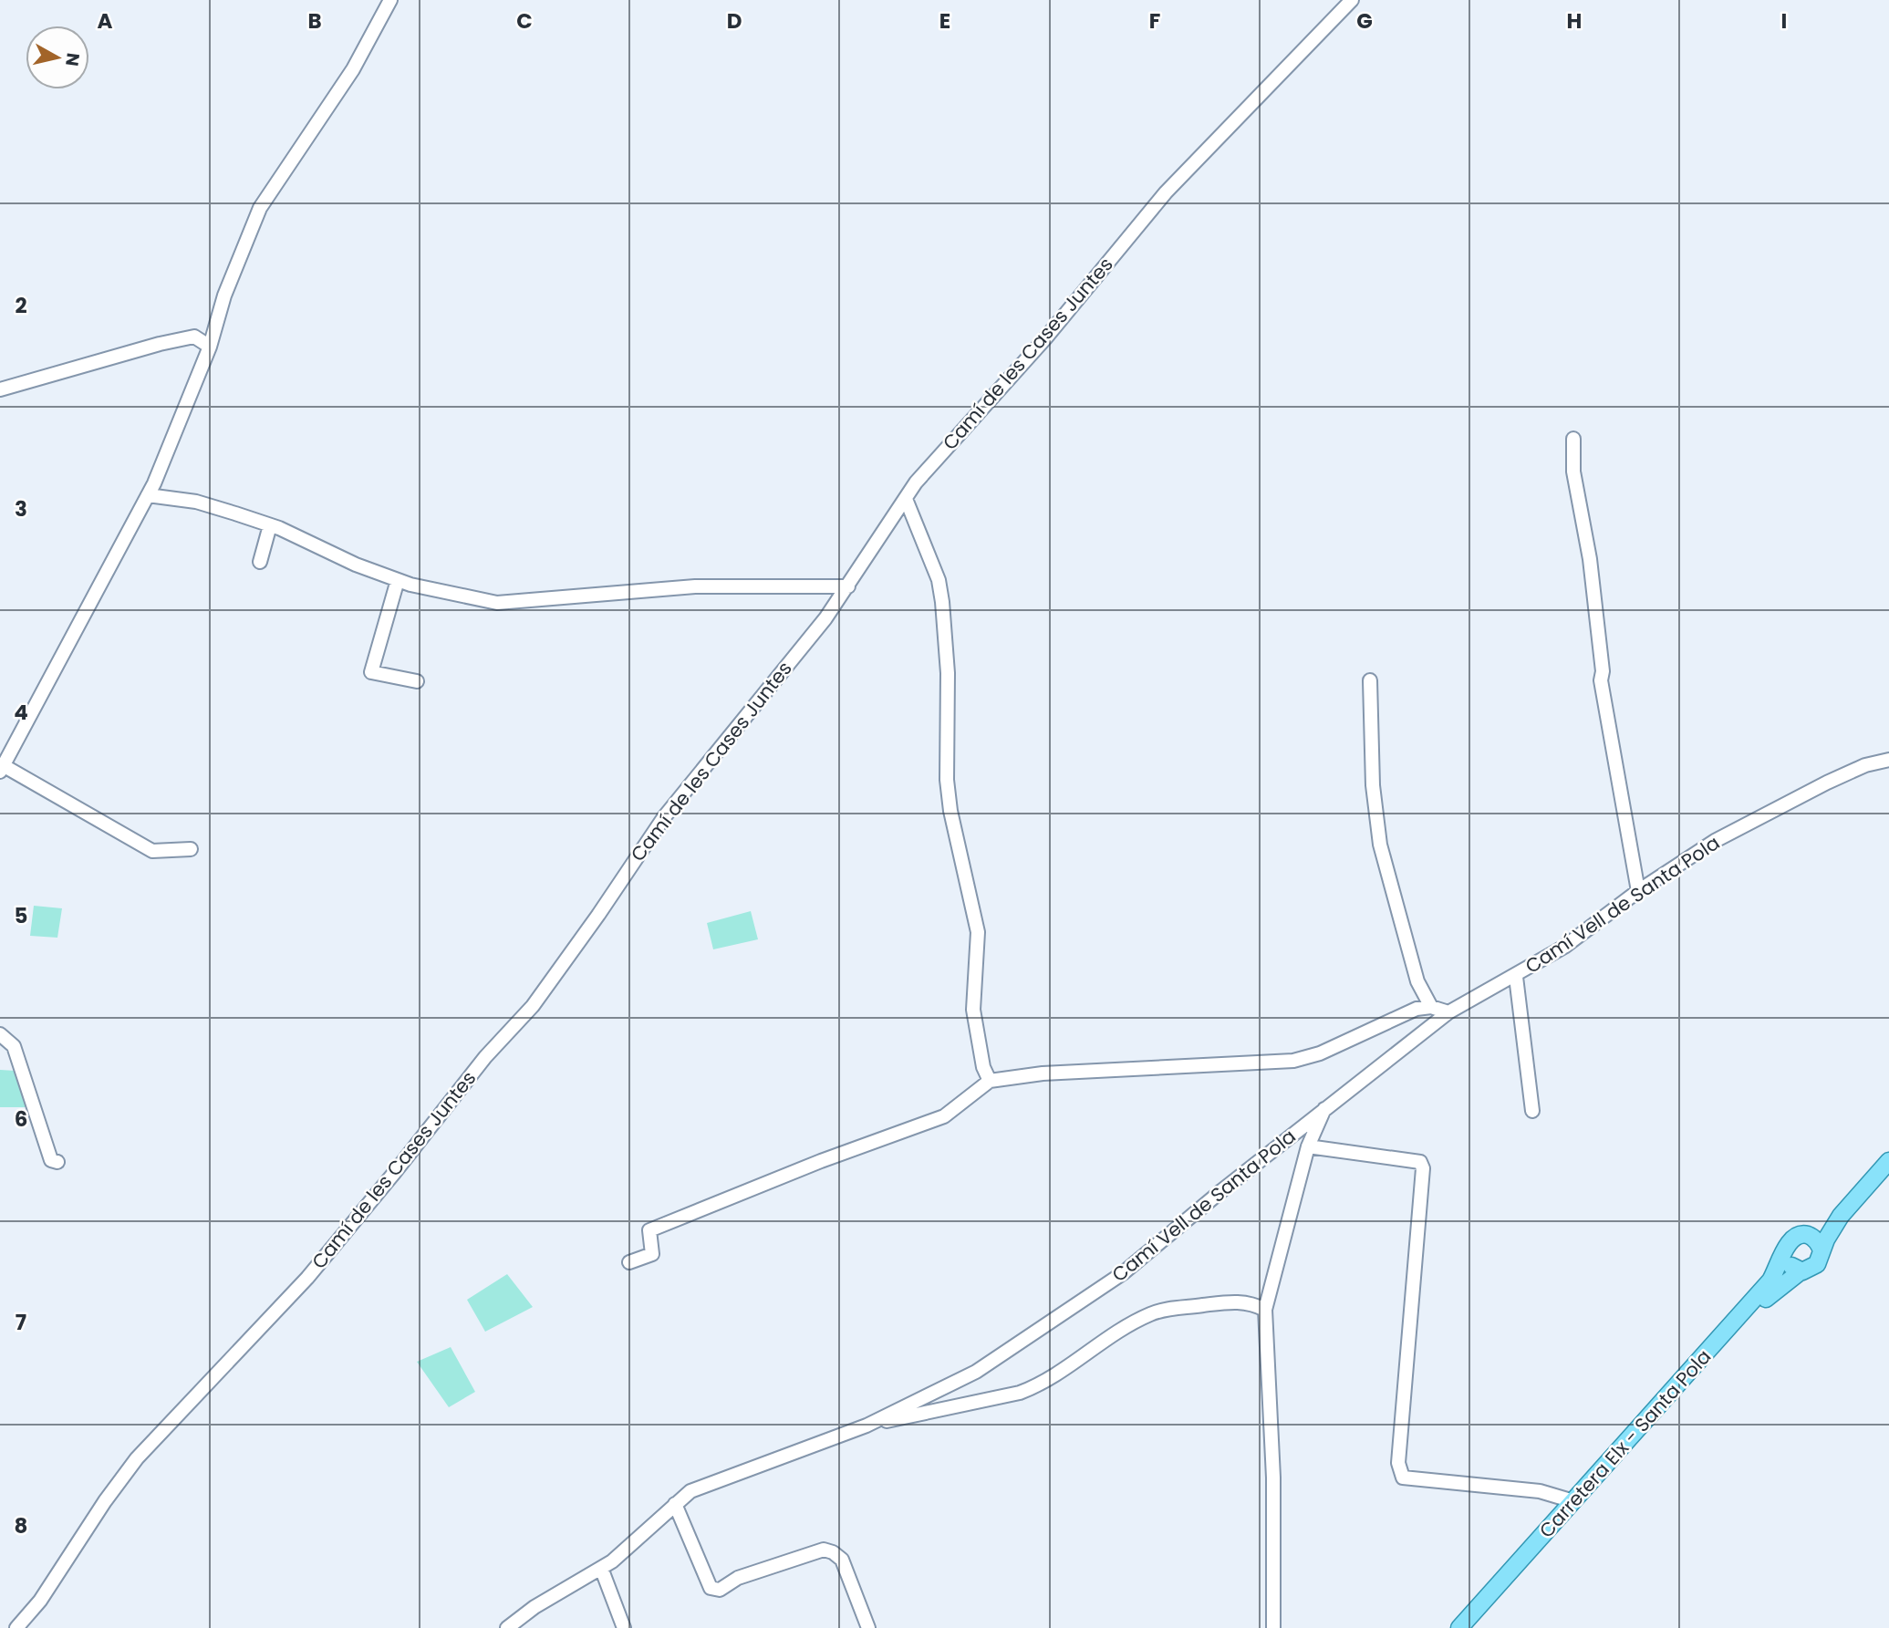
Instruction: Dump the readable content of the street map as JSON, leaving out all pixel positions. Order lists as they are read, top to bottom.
{
  "streets": {
    "main road": ["Carretera Elx - Santa Pola"],
    "street": ["Camí de les Cases Juntes", "Camí Vell de Santa Pola"]
  },
  "north": "right",
  "grid": {
    "columns": [
      "A",
      "B",
      "C",
      "D",
      "E",
      "F",
      "G",
      "H",
      "I"
    ],
    "rows": [
      "2",
      "3",
      "4",
      "5",
      "6",
      "7",
      "8"
    ]
  }
}
